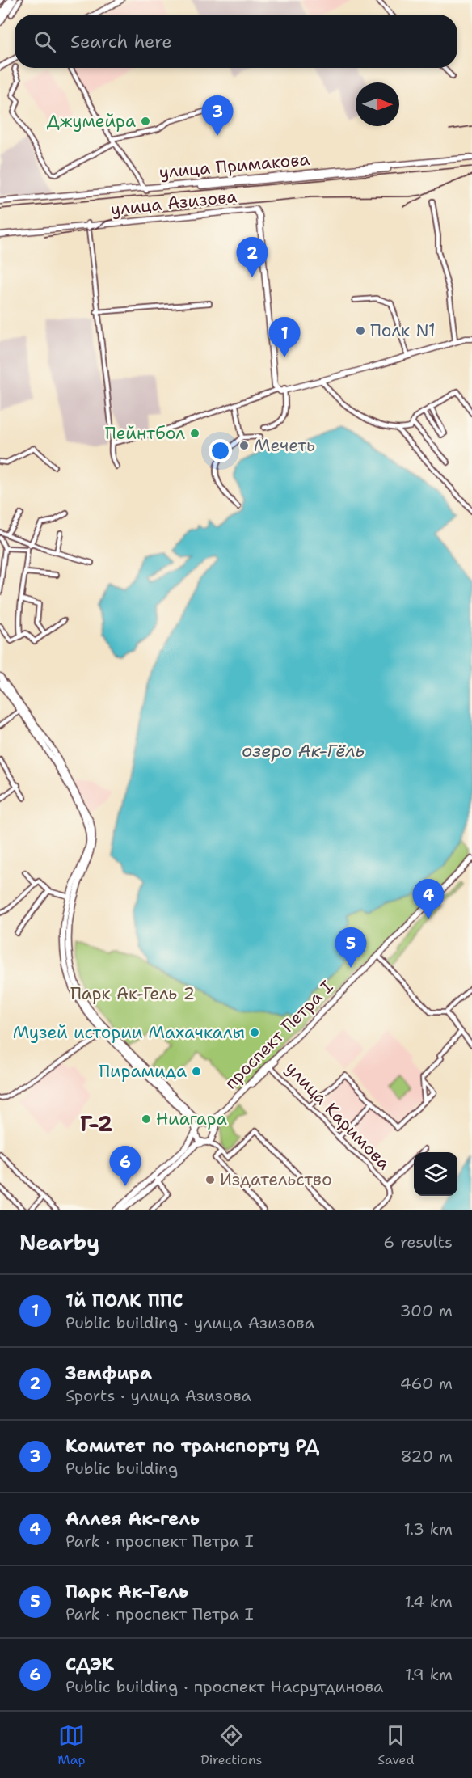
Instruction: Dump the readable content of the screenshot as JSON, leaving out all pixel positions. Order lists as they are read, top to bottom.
{
  "streets": {
    "main road": ["улица Примакова", "улица Азизова", "проспект Петра I"],
    "street": ["улица Каримова"]
  },
  "crossings": [
    ["проспект Петра I", "улица Каримова"]
  ],
  "districts": ["Г-2"],
  "water": ["озеро Ак-Гёль"],
  "parks": ["Парк Ак-Гель 2"],
  "places": [
    "Джумейра",
    "Полк N1",
    "Пейнтбол",
    "Мечеть",
    "Музей истории Махачкалы",
    "Пирамида",
    "Ниагара",
    "Издательство"
  ],
  "north": "right",
  "page": {
    "search": "Search here",
    "pins": [
      "3",
      "2",
      "1",
      "4",
      "5",
      "6"
    ],
    "heading": ["Nearby", "6 results"],
    "list": [
      {
        "mark": "1",
        "name": "1й ПОЛК ППС",
        "note": "Public building · улица Азизова",
        "value": "300 m"
      },
      {
        "mark": "2",
        "name": "Земфира",
        "note": "Sports · улица Азизова",
        "value": "460 m"
      },
      {
        "mark": "3",
        "name": "Комитет по транспорту РД",
        "note": "Public building",
        "value": "820 m"
      },
      {
        "mark": "4",
        "name": "Аллея Ак-гель",
        "note": "Park · проспект Петра I",
        "value": "1.3 km"
      },
      {
        "mark": "5",
        "name": "Парк Ак-Гель",
        "note": "Park · проспект Петра I",
        "value": "1.4 km"
      },
      {
        "mark": "6",
        "name": "СДЭК",
        "note": "Public building · проспект Насрутдинова",
        "value": "1.9 km"
      }
    ],
    "nav": ["Map", "Directions", "Saved"]
  }
}
